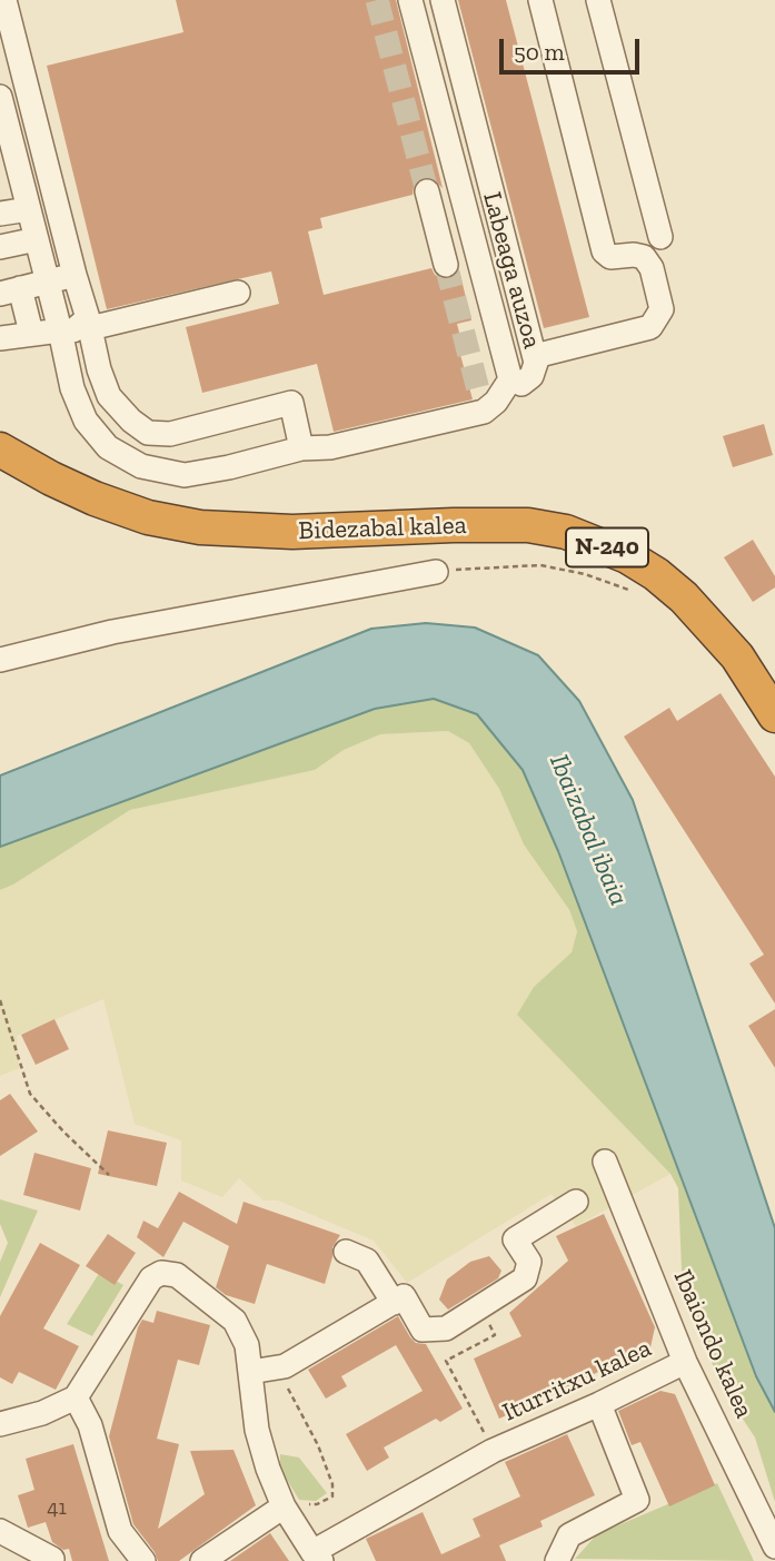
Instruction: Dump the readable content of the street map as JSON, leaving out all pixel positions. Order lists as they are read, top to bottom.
{
  "streets": {
    "highway": ["Bidezabal kalea", "N-240"],
    "street": ["Labeaga auzoa", "Ibaiondo kalea", "Iturritxu kalea"]
  },
  "crossings": [
    ["Ibaiondo kalea", "Iturritxu kalea"]
  ],
  "water": ["Ibaizabal ibaia"],
  "house_numbers": ["41"],
  "scale_bar": "50 m"
}
